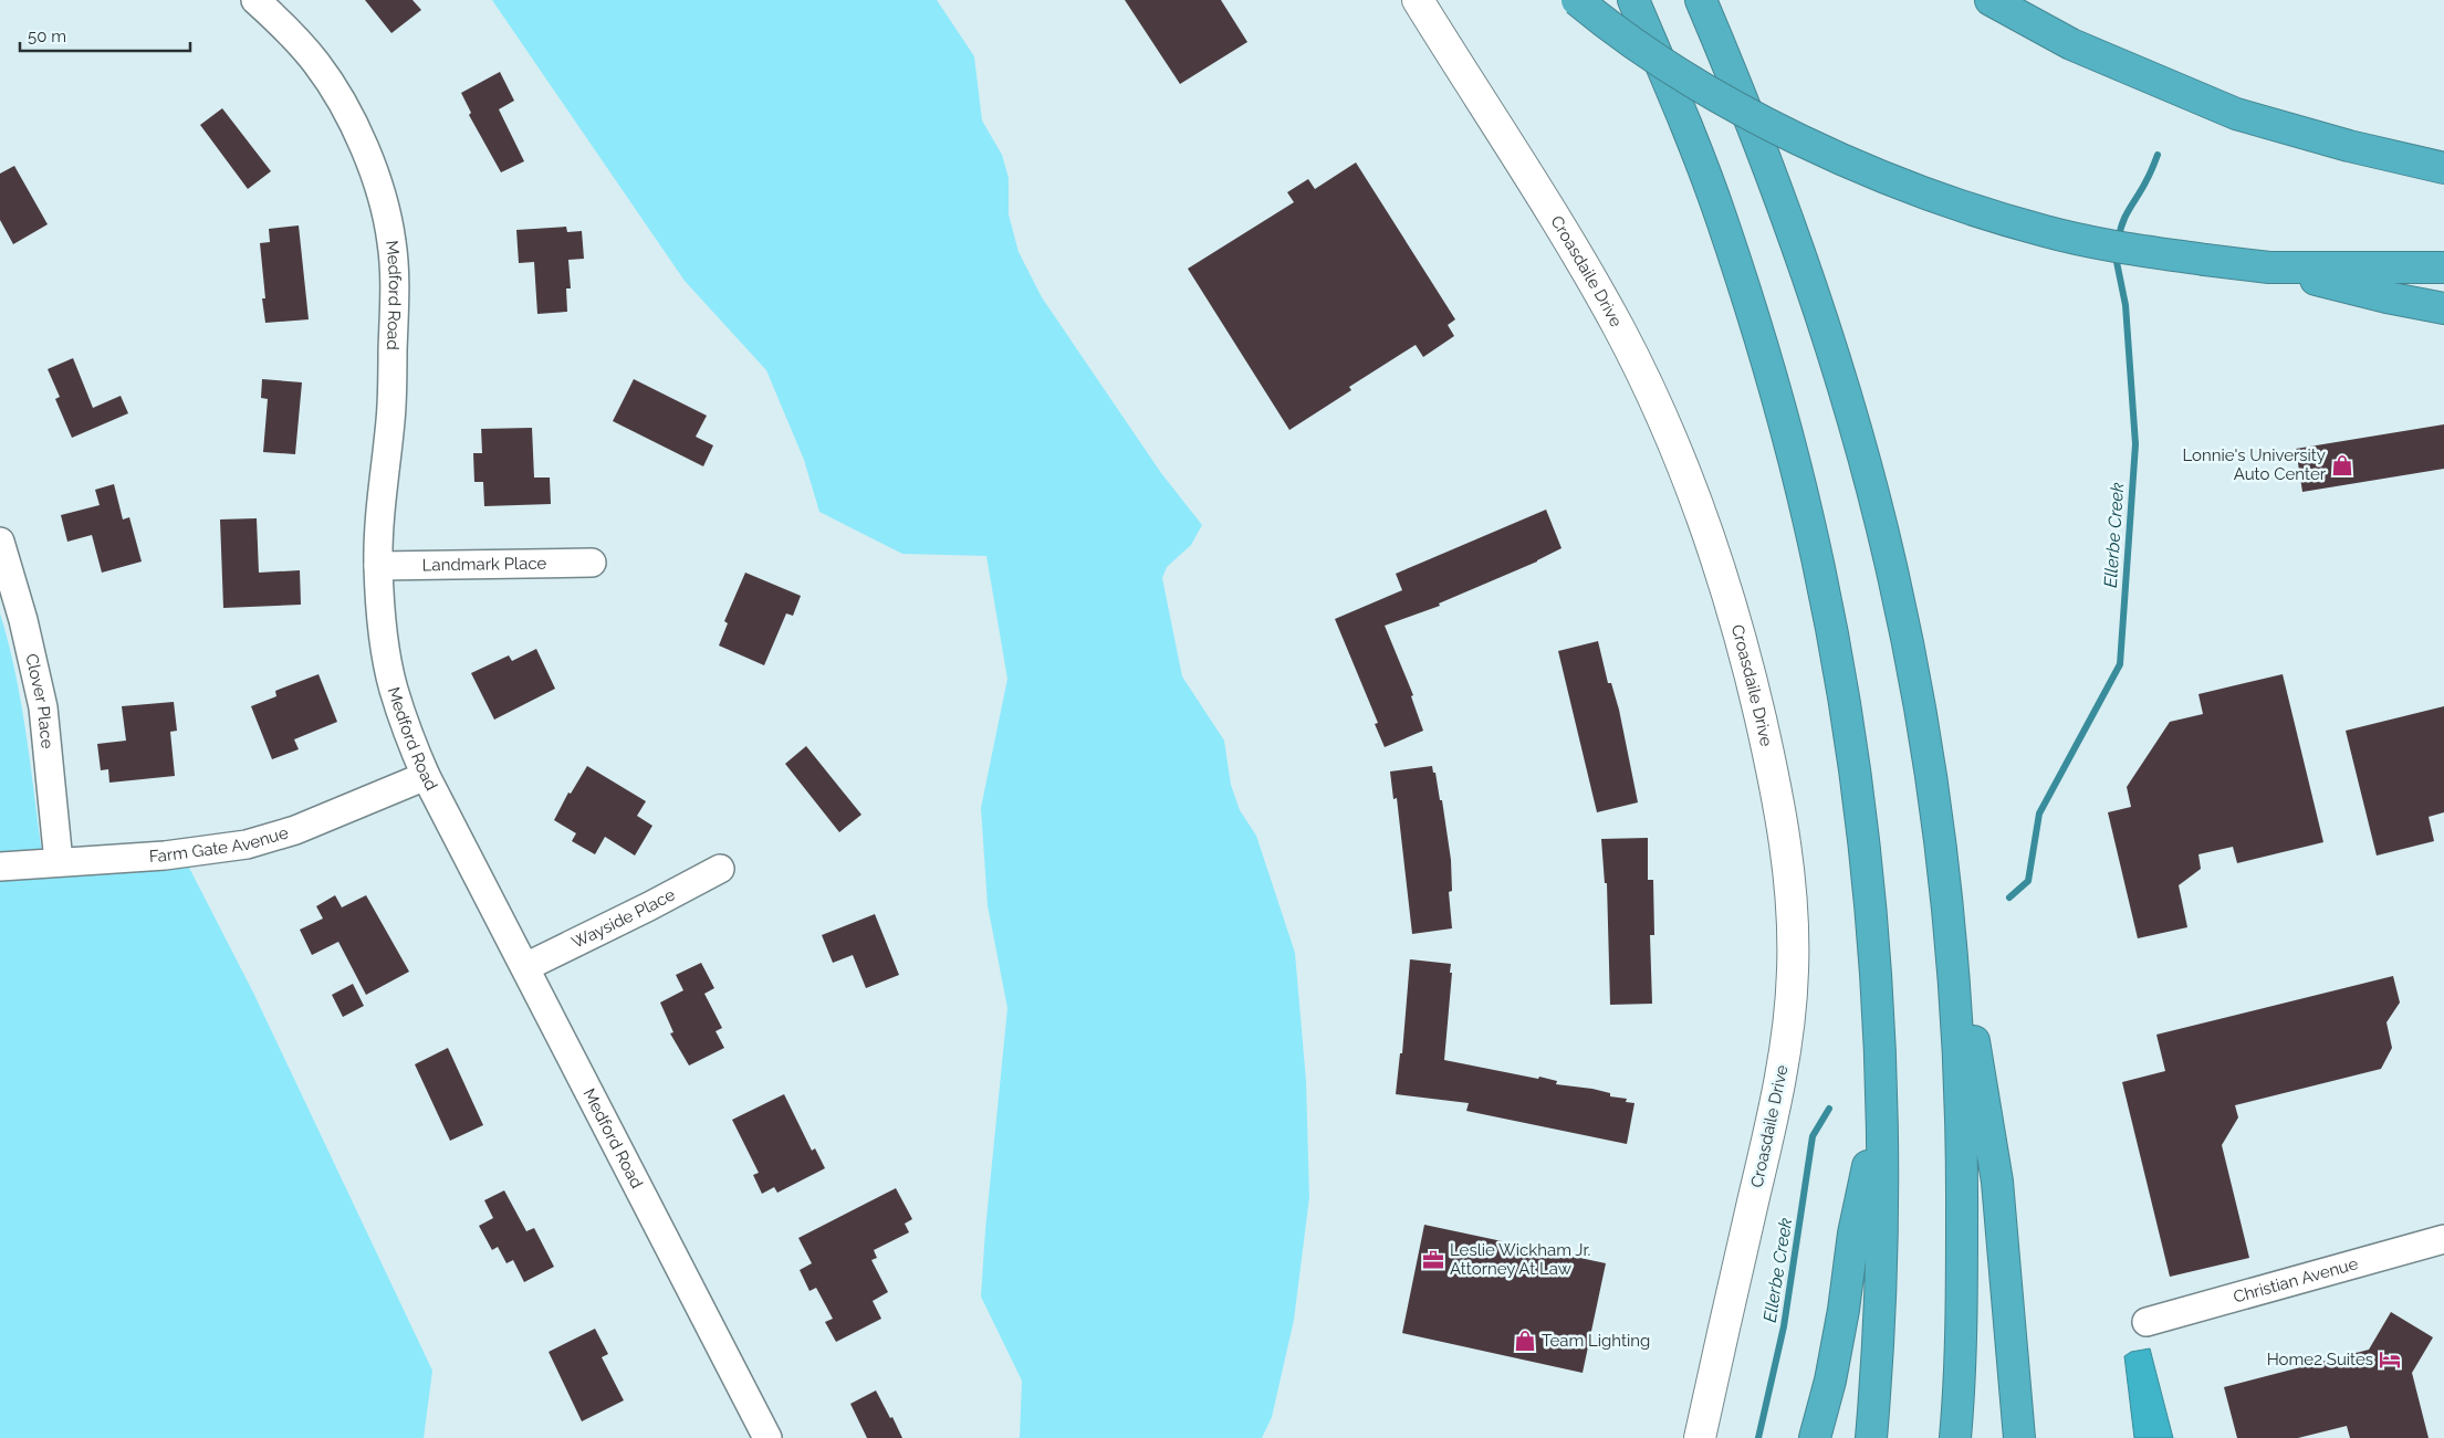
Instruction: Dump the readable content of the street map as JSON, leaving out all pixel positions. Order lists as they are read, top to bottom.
{
  "streets": {
    "street": [
      "Croasdaile Drive",
      "Medford Road",
      "Landmark Place",
      "Clover Place",
      "Farm Gate Avenue",
      "Wayside Place",
      "Christian Avenue"
    ]
  },
  "crossings": [
    ["Medford Road", "Landmark Place"],
    ["Medford Road", "Farm Gate Avenue"],
    ["Medford Road", "Wayside Place"],
    ["Clover Place", "Farm Gate Avenue"]
  ],
  "water": ["Ellerbe Creek"],
  "places": {
    "shop": ["Lonnie's University Auto Center", "Team Lighting"],
    "office": ["Leslie Wickham Jr. Attorney At Law"],
    "hotel": ["Home2 Suites"]
  },
  "scale_bar": "50 m"
}
